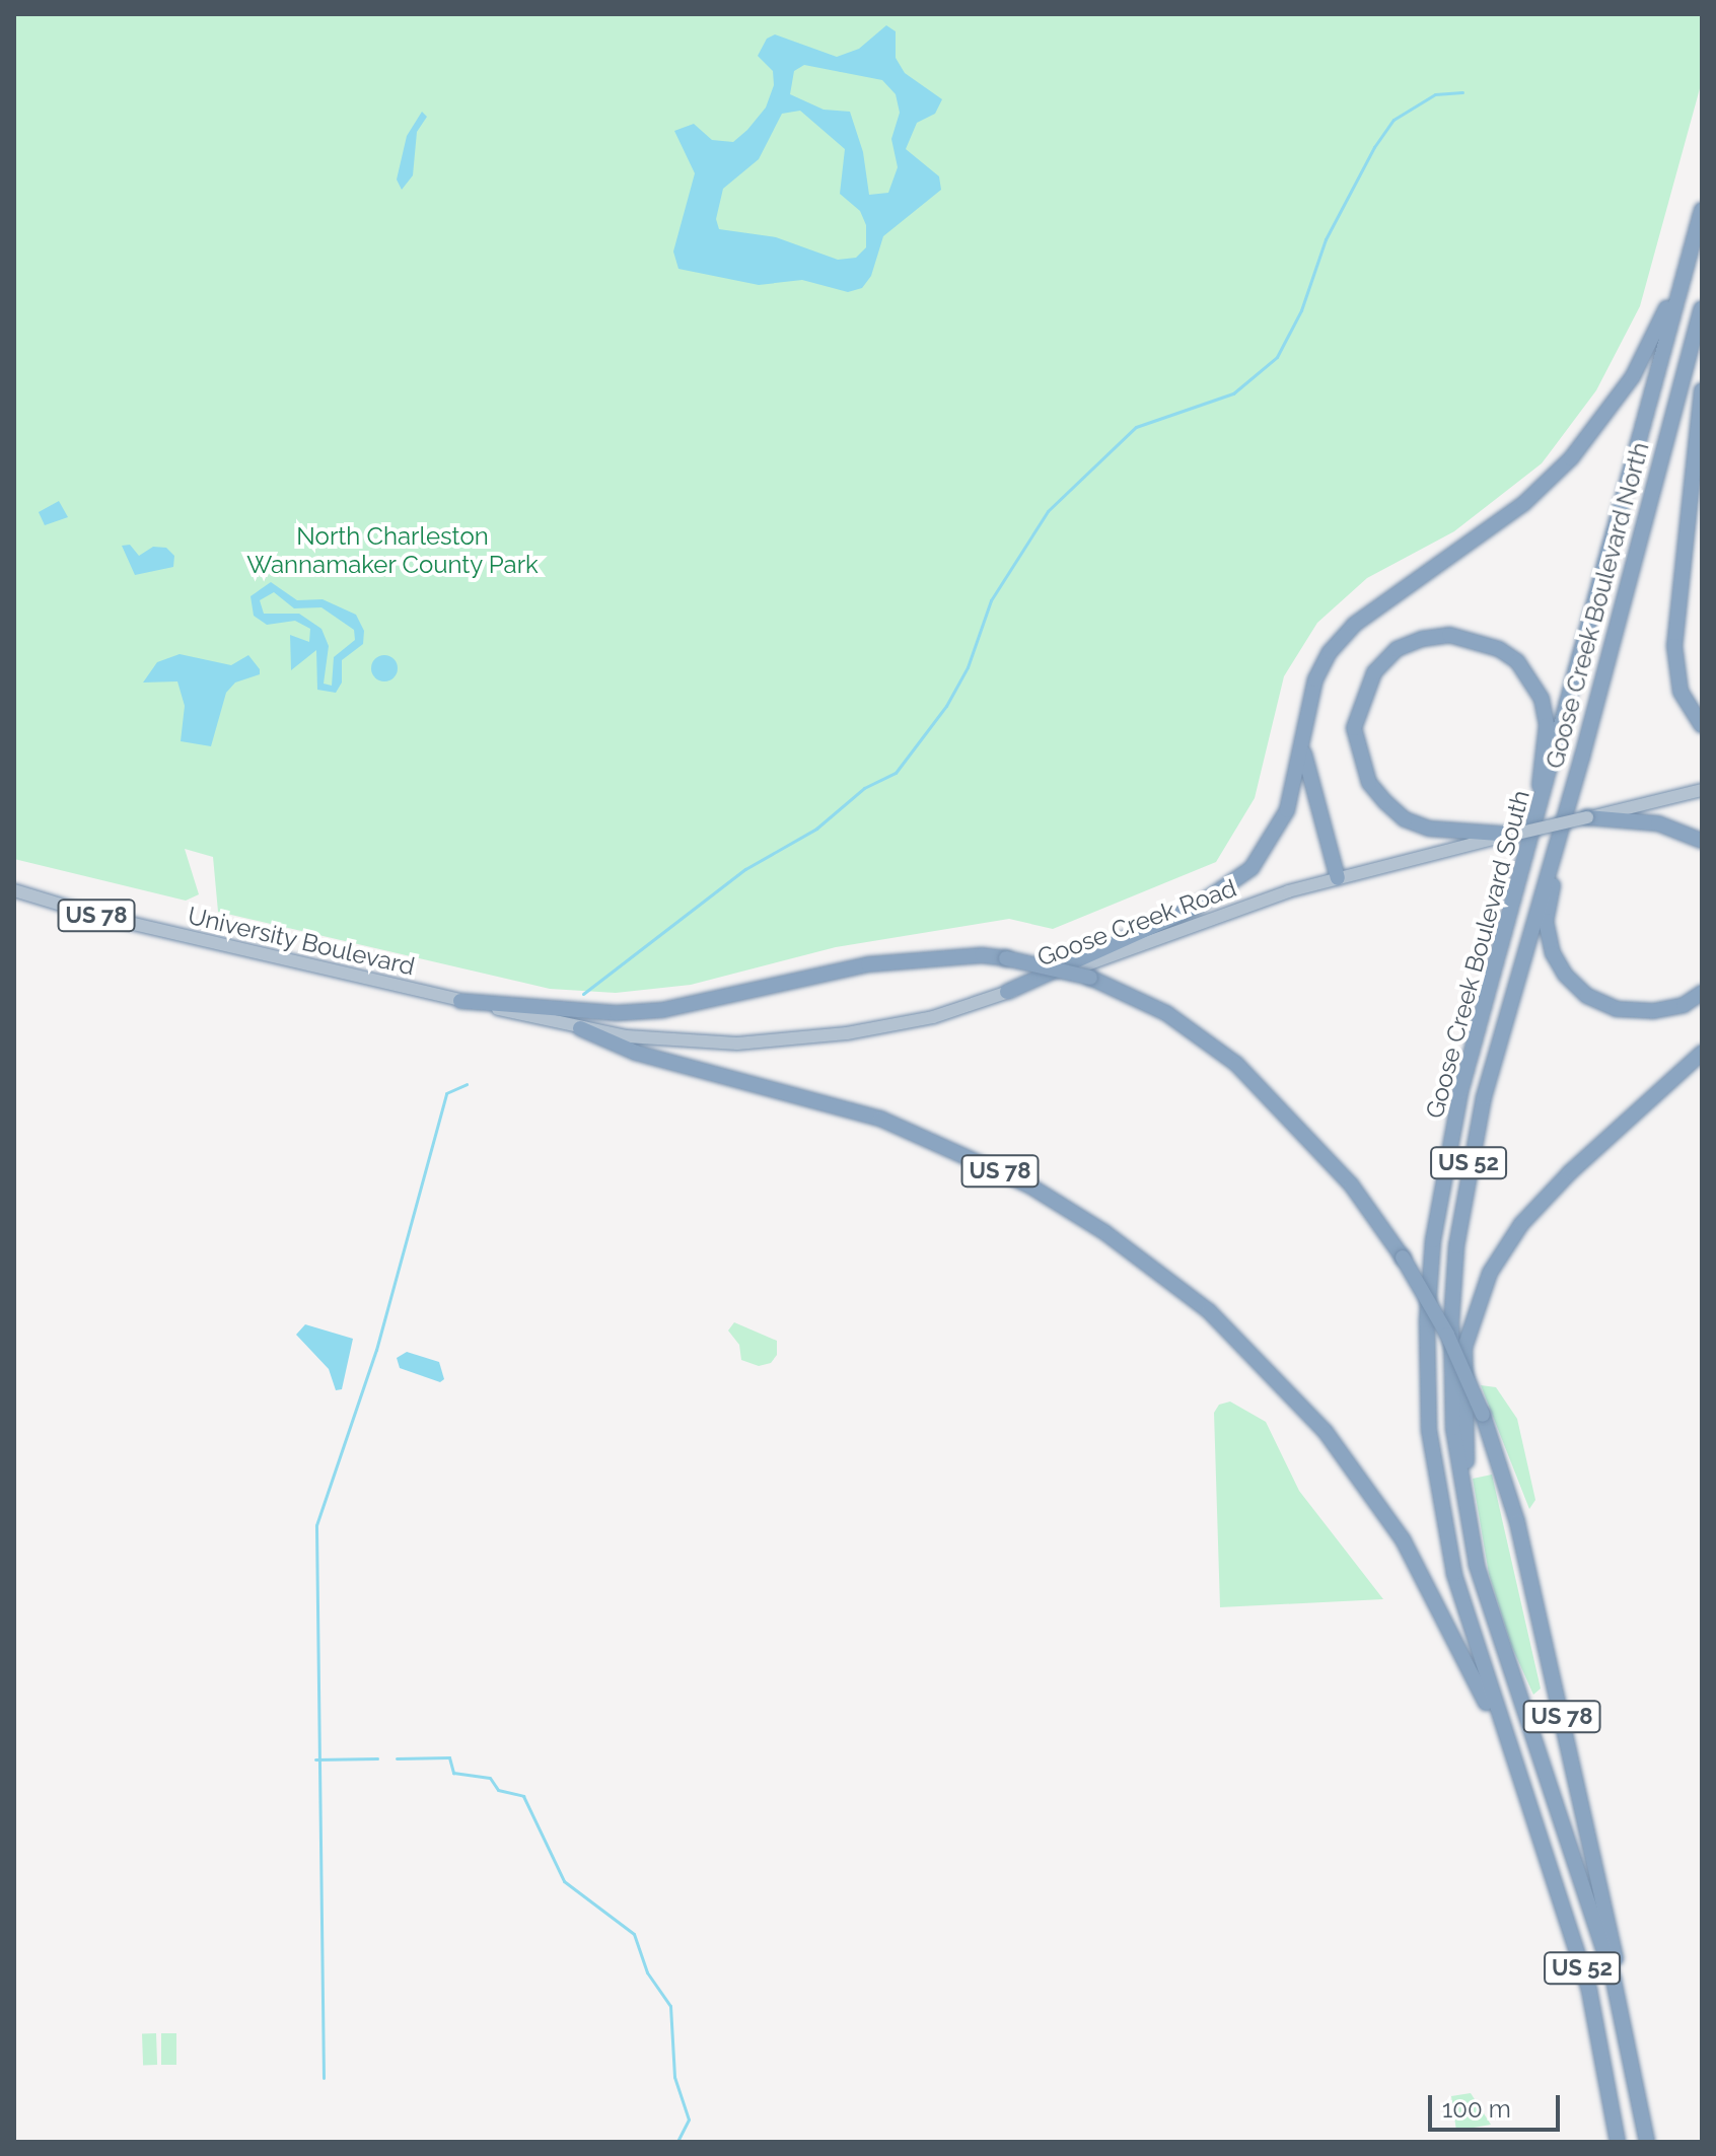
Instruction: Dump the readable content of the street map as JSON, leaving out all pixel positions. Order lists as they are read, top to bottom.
{
  "streets": {
    "highway": [
      "Goose Creek Boulevard North",
      "US 78",
      "Goose Creek Boulevard South",
      "US 52"
    ],
    "main road": ["Goose Creek Road", "University Boulevard"]
  },
  "crossings": [
    ["Goose Creek Boulevard North", "US 78"],
    ["US 78", "Goose Creek Road"],
    ["US 78", "University Boulevard"],
    ["US 78", "Goose Creek Boulevard South"],
    ["Goose Creek Road", "University Boulevard"]
  ],
  "parks": ["North Charleston Wannamaker County Park"],
  "scale_bar": "100 m"
}
